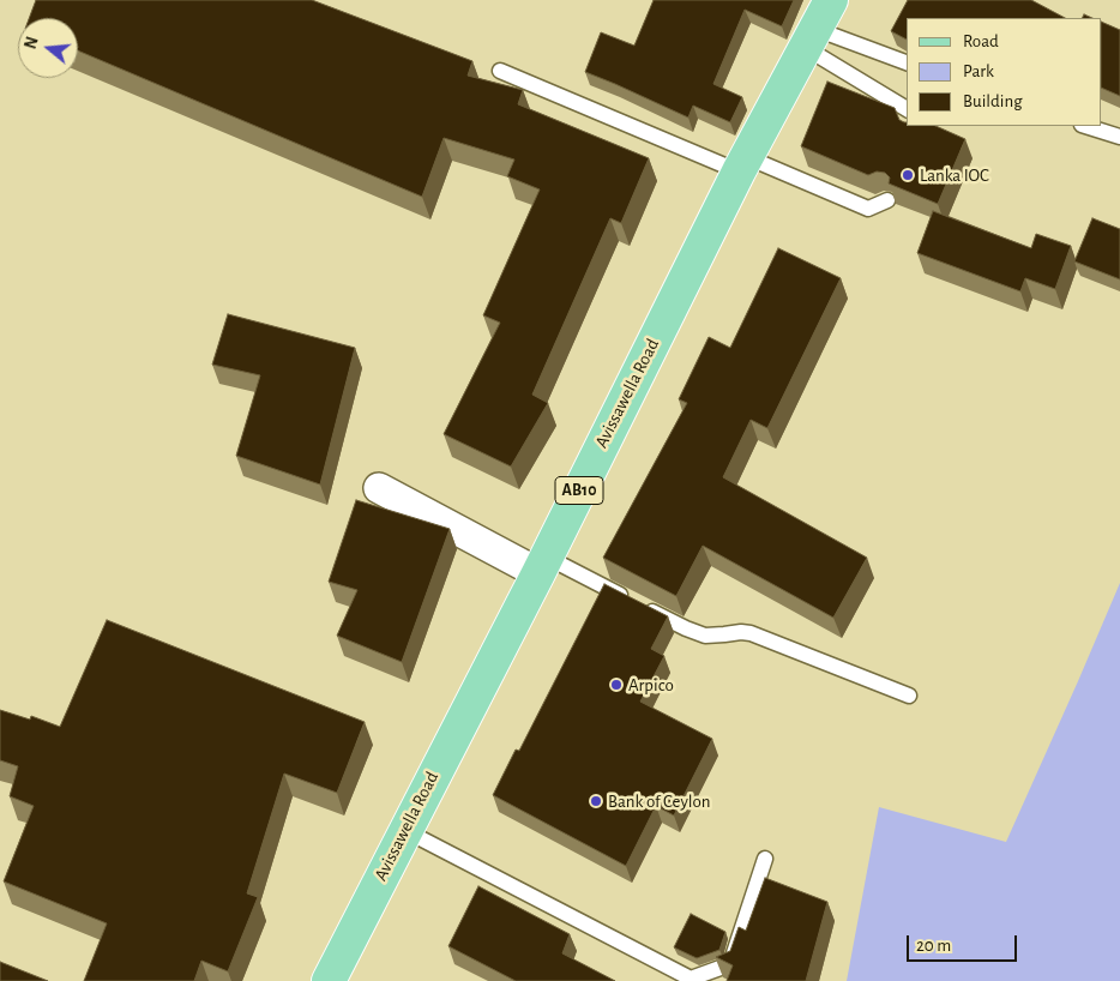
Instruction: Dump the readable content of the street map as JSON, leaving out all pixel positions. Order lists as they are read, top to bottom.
{
  "streets": {
    "main road": ["Avissawella Road", "AB10"]
  },
  "places": ["Lanka IOC", "Arpico", "Bank of Ceylon"],
  "legend": ["Road", "Park", "Building"],
  "scale_bar": "20 m",
  "north": "left"
}
